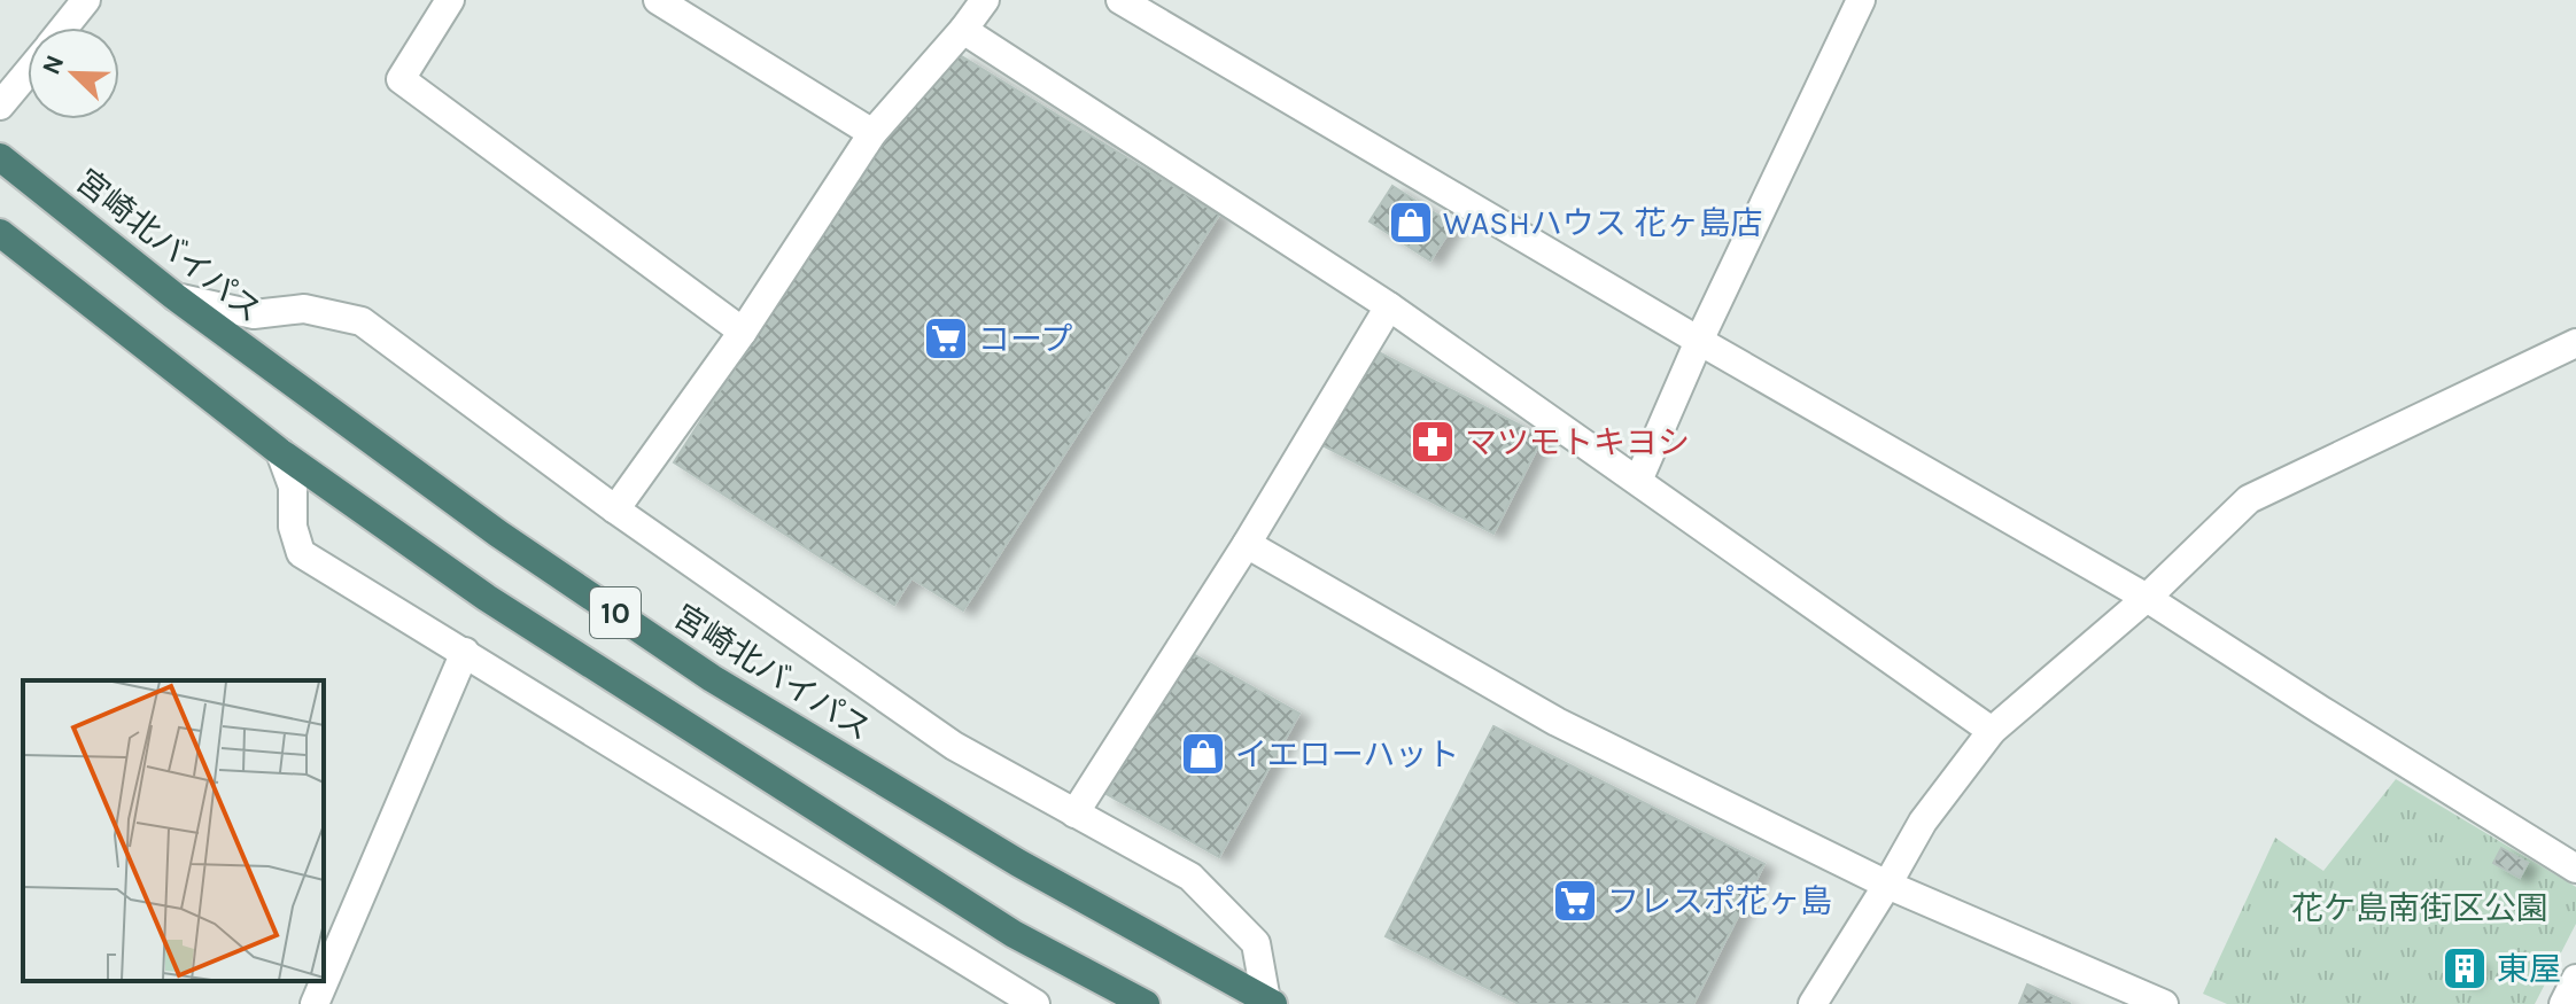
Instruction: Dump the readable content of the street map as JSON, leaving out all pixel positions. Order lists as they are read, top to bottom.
{
  "streets": {
    "highway": ["宮崎北バイパス", "10"]
  },
  "parks": ["花ケ島南街区公園"],
  "places": {
    "shop": ["WASHハウス 花ヶ島店", "イエローハット"],
    "supermarket": ["コープ", "フレスポ花ヶ島"],
    "pharmacy": ["マツモトキヨシ"],
    "building": ["東屋"]
  },
  "north": "top left"
}
